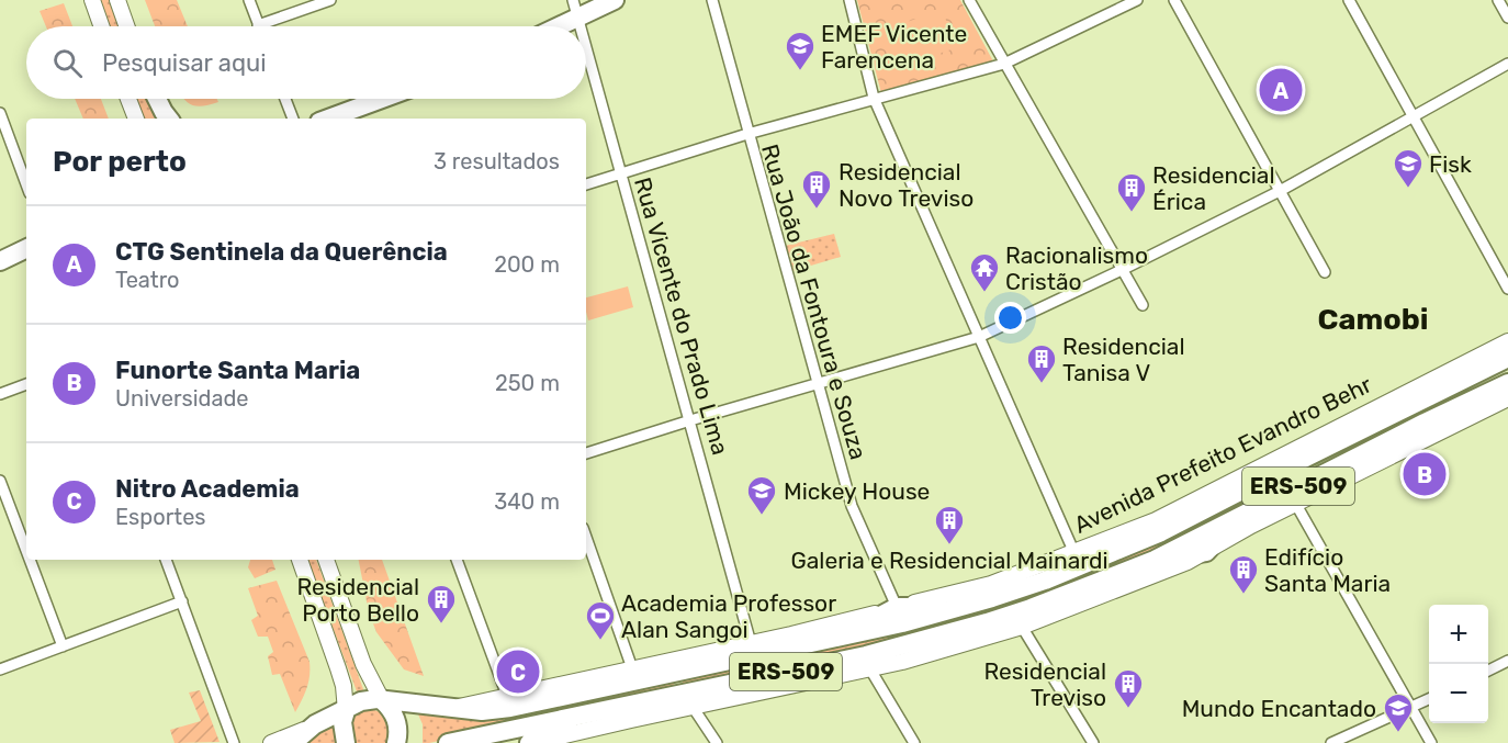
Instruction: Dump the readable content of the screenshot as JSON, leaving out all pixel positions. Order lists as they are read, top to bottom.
{
  "streets": {
    "highway": ["Avenida Prefeito Evandro Behr", "ERS-509"],
    "street": ["Rua João da Fontoura e Souza", "Rua Vicente do Prado Lima"]
  },
  "crossings": [
    ["Rua João da Fontoura e Souza", "Avenida Prefeito Evandro Behr"],
    ["Rua João da Fontoura e Souza", "ERS-509"],
    ["Rua Vicente do Prado Lima", "Avenida Prefeito Evandro Behr"],
    ["Avenida Prefeito Evandro Behr", "ERS-509"]
  ],
  "districts": ["Camobi"],
  "places": {
    "school or university": [
      "EMEF Vicente Farencena",
      "Fisk",
      "Mickey House",
      "Mundo Encantado"
    ],
    "building": [
      "Residencial Novo Treviso",
      "Residencial Érica",
      "Residencial Tanisa V",
      "Galeria e Residencial Mainardi",
      "Edifício Santa Maria",
      "Residencial Porto Bello",
      "Residencial Treviso"
    ],
    "temple": ["Racionalismo Cristão"],
    "sports": ["Academia Professor Alan Sangoi"]
  },
  "page": {
    "search": "Pesquisar aqui",
    "pins": ["A", "B", "C"],
    "heading": ["Por perto", "3 resultados"],
    "list": [
      {
        "mark": "A",
        "name": "CTG Sentinela da Querência",
        "note": "Teatro",
        "value": "200 m"
      },
      {
        "mark": "B",
        "name": "Funorte Santa Maria",
        "note": "Universidade",
        "value": "250 m"
      },
      {
        "mark": "C",
        "name": "Nitro Academia",
        "note": "Esportes",
        "value": "340 m"
      }
    ],
    "map_buttons": ["+", "−"]
  }
}
